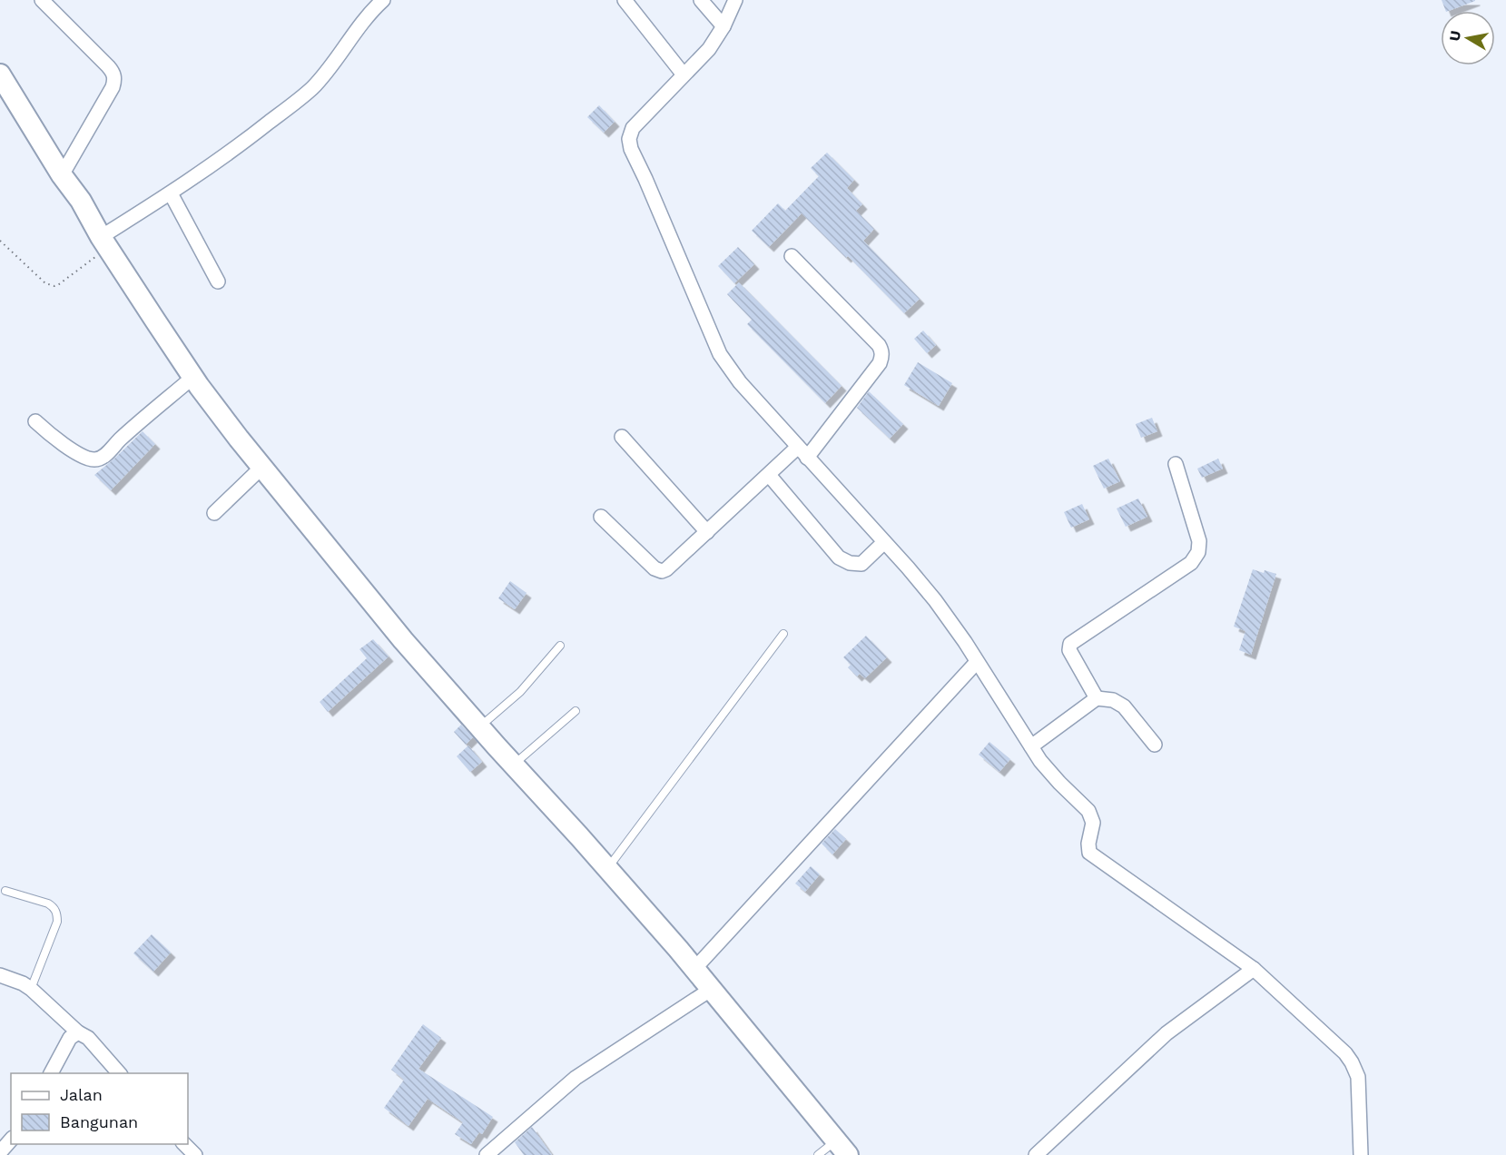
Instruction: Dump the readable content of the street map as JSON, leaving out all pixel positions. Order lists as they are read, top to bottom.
{
  "legend": ["Jalan", "Bangunan"],
  "north": "left"
}
